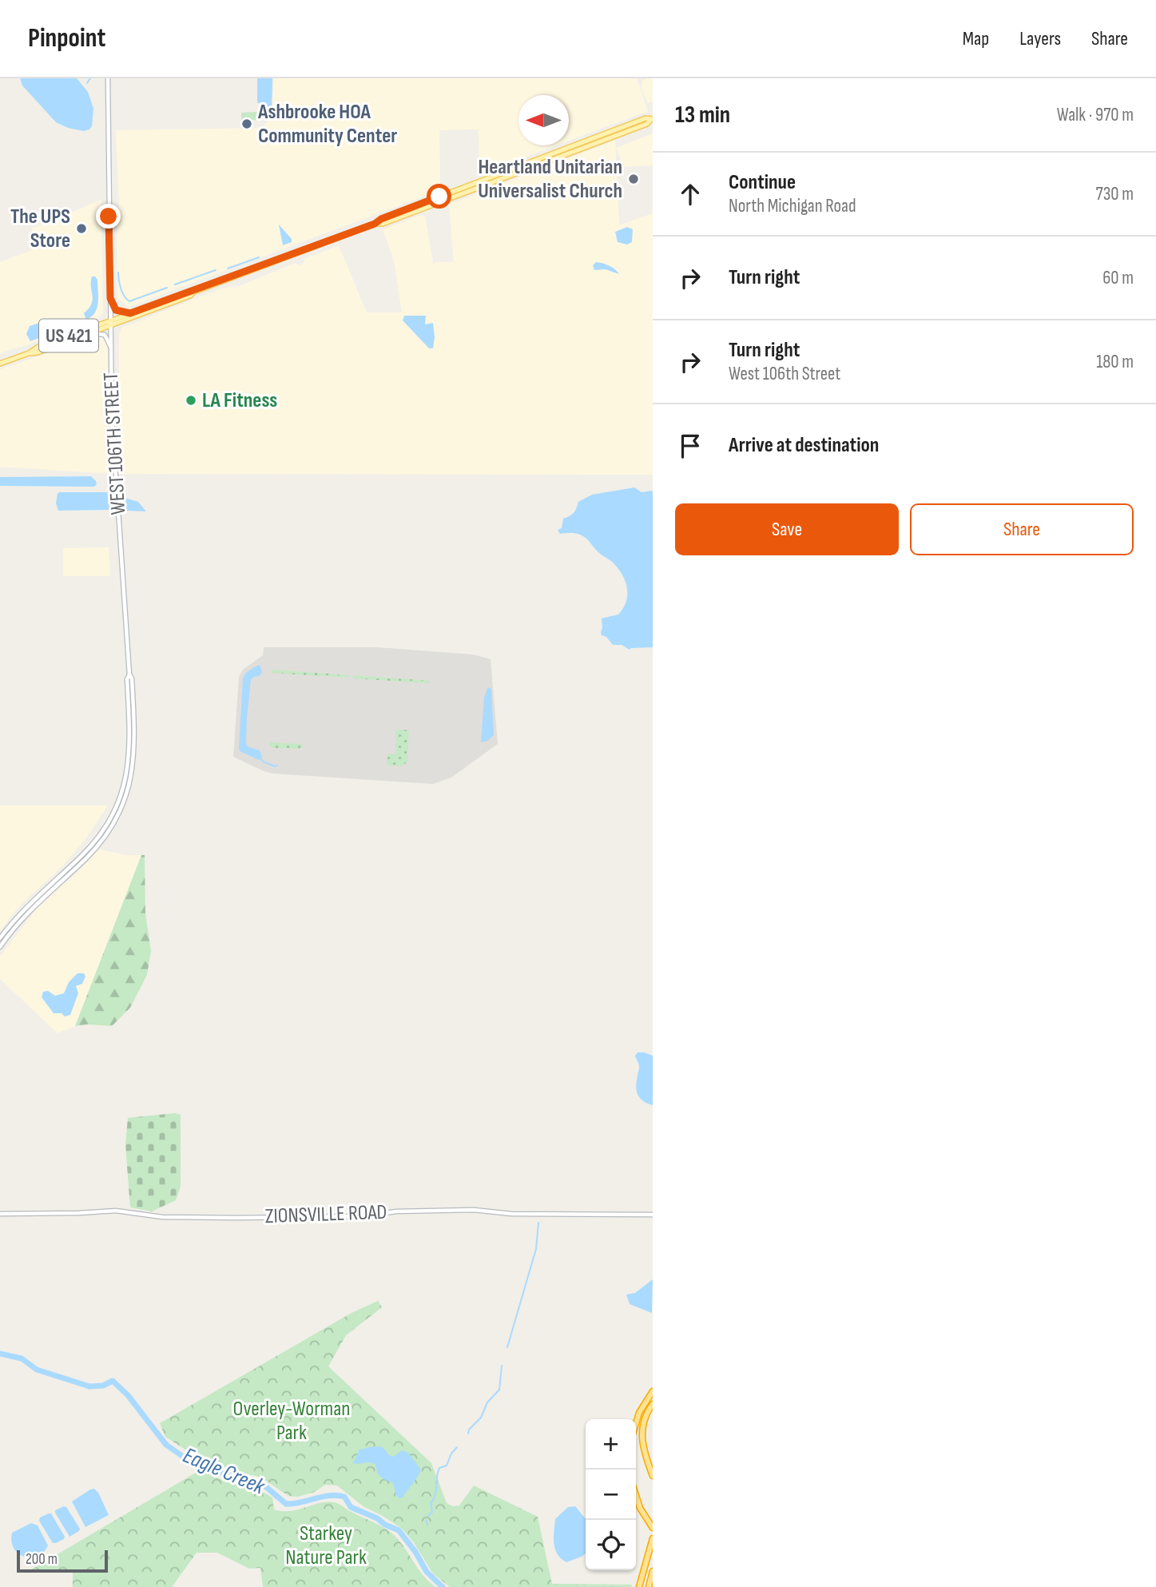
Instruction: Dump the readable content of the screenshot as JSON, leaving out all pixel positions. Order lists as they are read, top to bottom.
{
  "streets": {
    "main road": ["US 421"],
    "street": ["WEST 106TH STREET", "ZIONSVILLE ROAD"]
  },
  "crossings": [
    ["US 421", "WEST 106TH STREET"]
  ],
  "water": ["Eagle Creek"],
  "parks": ["Overley-Worman Park", "Starkey Nature Park"],
  "places": [
    "Ashbrooke HOA Community Center",
    "Heartland Unitarian Universalist Church",
    "The UPS Store",
    "LA Fitness"
  ],
  "scale_bar": "200 m",
  "north": "left",
  "page": {
    "header": "Pinpoint",
    "nav": ["Map", "Layers", "Share"],
    "heading": ["13 min", "Walk · 970 m"],
    "list": [
      ["Continue", "North Michigan Road", "730 m"],
      ["Turn right", "60 m"],
      ["Turn right", "West 106th Street", "180 m"],
      "Arrive at destination"
    ],
    "buttons": ["Save", "Share"],
    "map_buttons": ["+", "−"],
    "scale": "200 m"
  }
}
